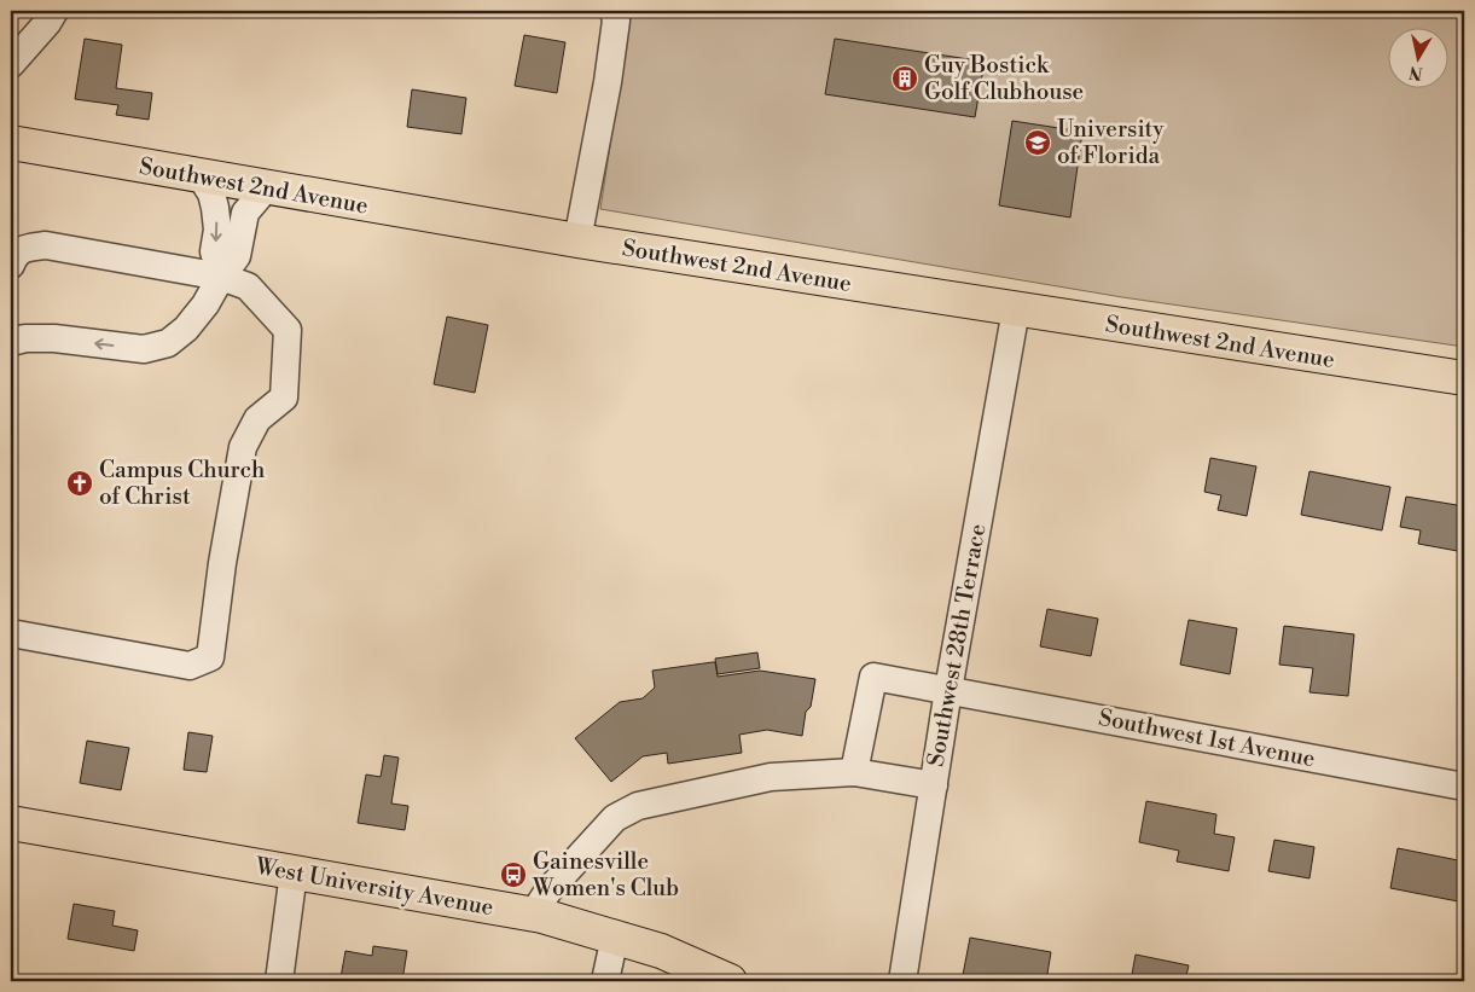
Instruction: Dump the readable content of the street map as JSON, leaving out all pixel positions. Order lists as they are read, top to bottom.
{
  "streets": {
    "main road": ["Southwest 2nd Avenue", "West University Avenue"],
    "street": ["Southwest 28th Terrace", "Southwest 1st Avenue"]
  },
  "crossings": [
    ["Southwest 2nd Avenue", "Southwest 28th Terrace"],
    ["Southwest 28th Terrace", "Southwest 1st Avenue"]
  ],
  "places": {
    "building": ["Guy Bostick Golf Clubhouse"],
    "school or university": ["University of Florida"],
    "church": ["Campus Church of Christ"],
    "bus stop": ["Gainesville Women's Club"]
  },
  "north": "bottom"
}
